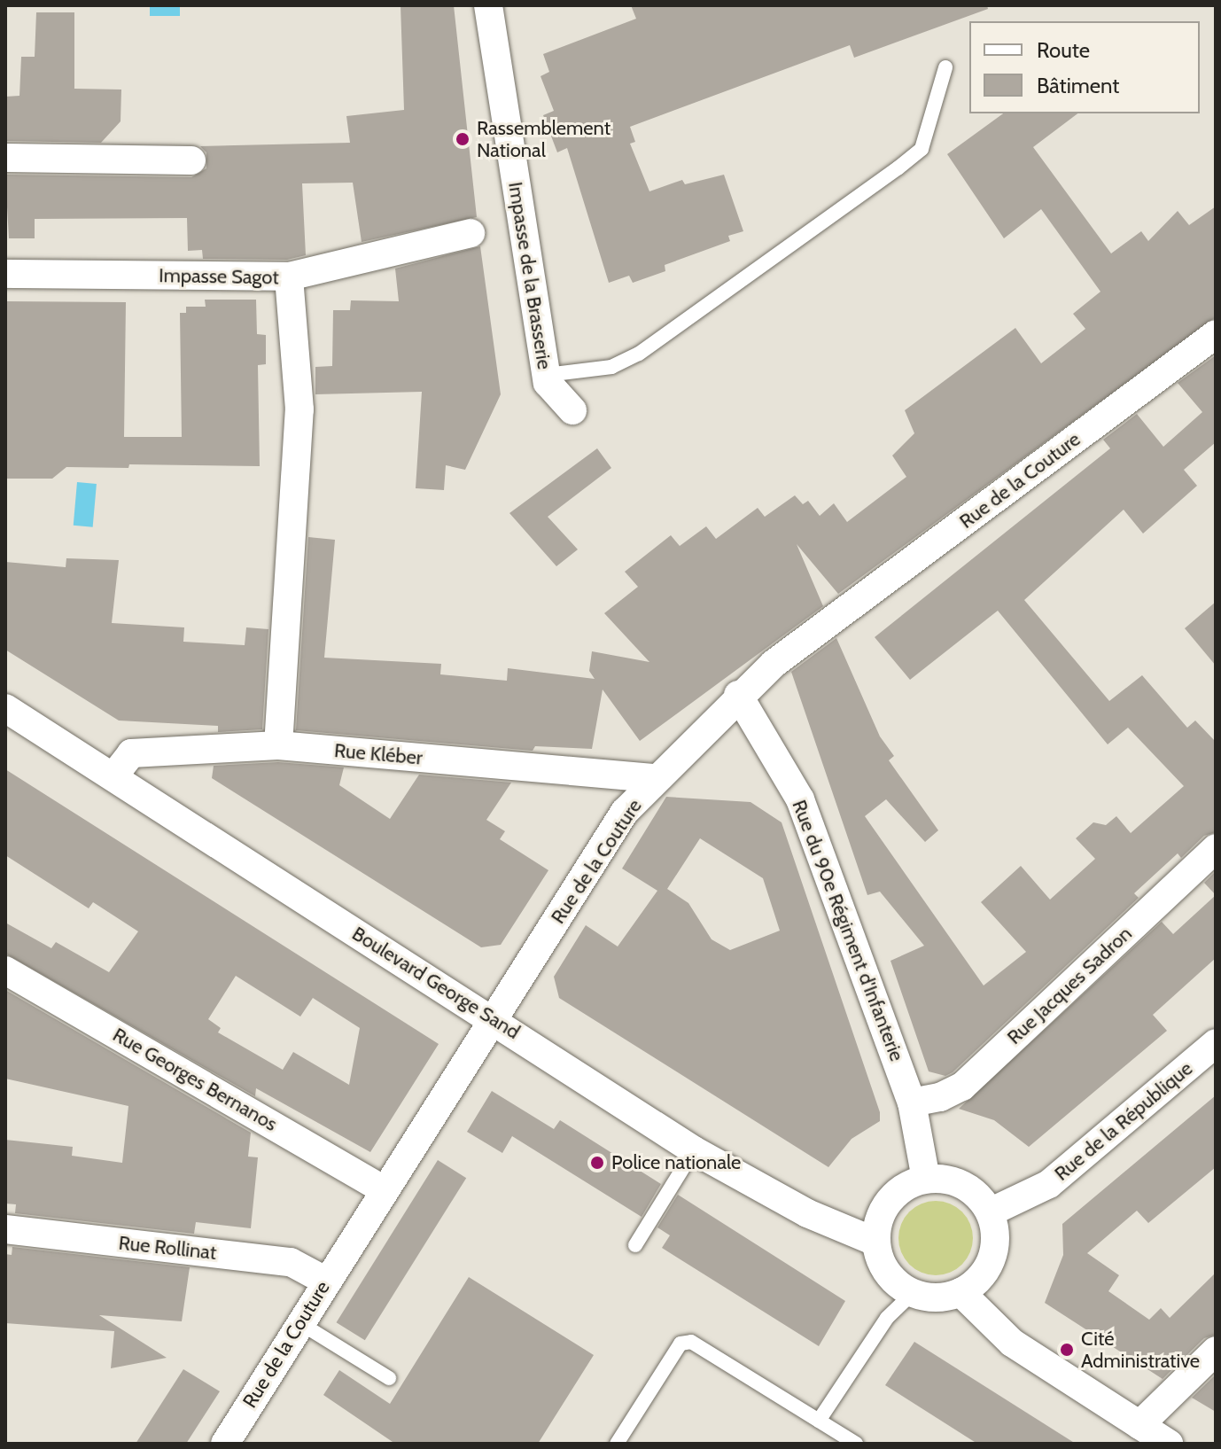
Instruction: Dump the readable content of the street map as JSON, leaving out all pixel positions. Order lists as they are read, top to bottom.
{
  "streets": {
    "street": [
      "Impasse de la Brasserie",
      "Impasse Sagot",
      "Rue de la Couture",
      "Rue Kléber",
      "Rue du 90e Régiment d'Infanterie",
      "Boulevard George Sand",
      "Rue Jacques Sadron",
      "Rue Georges Bernanos",
      "Rue de la République",
      "Rue Rollinat"
    ]
  },
  "crossings": [
    ["Rue de la Couture", "Rue Kléber"],
    ["Rue de la Couture", "Rue du 90e Régiment d'Infanterie"],
    ["Rue de la Couture", "Boulevard George Sand"],
    ["Rue de la Couture", "Rue Georges Bernanos"],
    ["Rue de la Couture", "Rue Rollinat"],
    ["Rue Kléber", "Boulevard George Sand"],
    ["Rue du 90e Régiment d'Infanterie", "Boulevard George Sand"],
    ["Rue du 90e Régiment d'Infanterie", "Rue Jacques Sadron"],
    ["Rue du 90e Régiment d'Infanterie", "Rue de la République"],
    ["Boulevard George Sand", "Rue de la République"]
  ],
  "places": ["Rassemblement National", "Police nationale", "Cité Administrative"],
  "legend": ["Route", "Bâtiment"]
}
